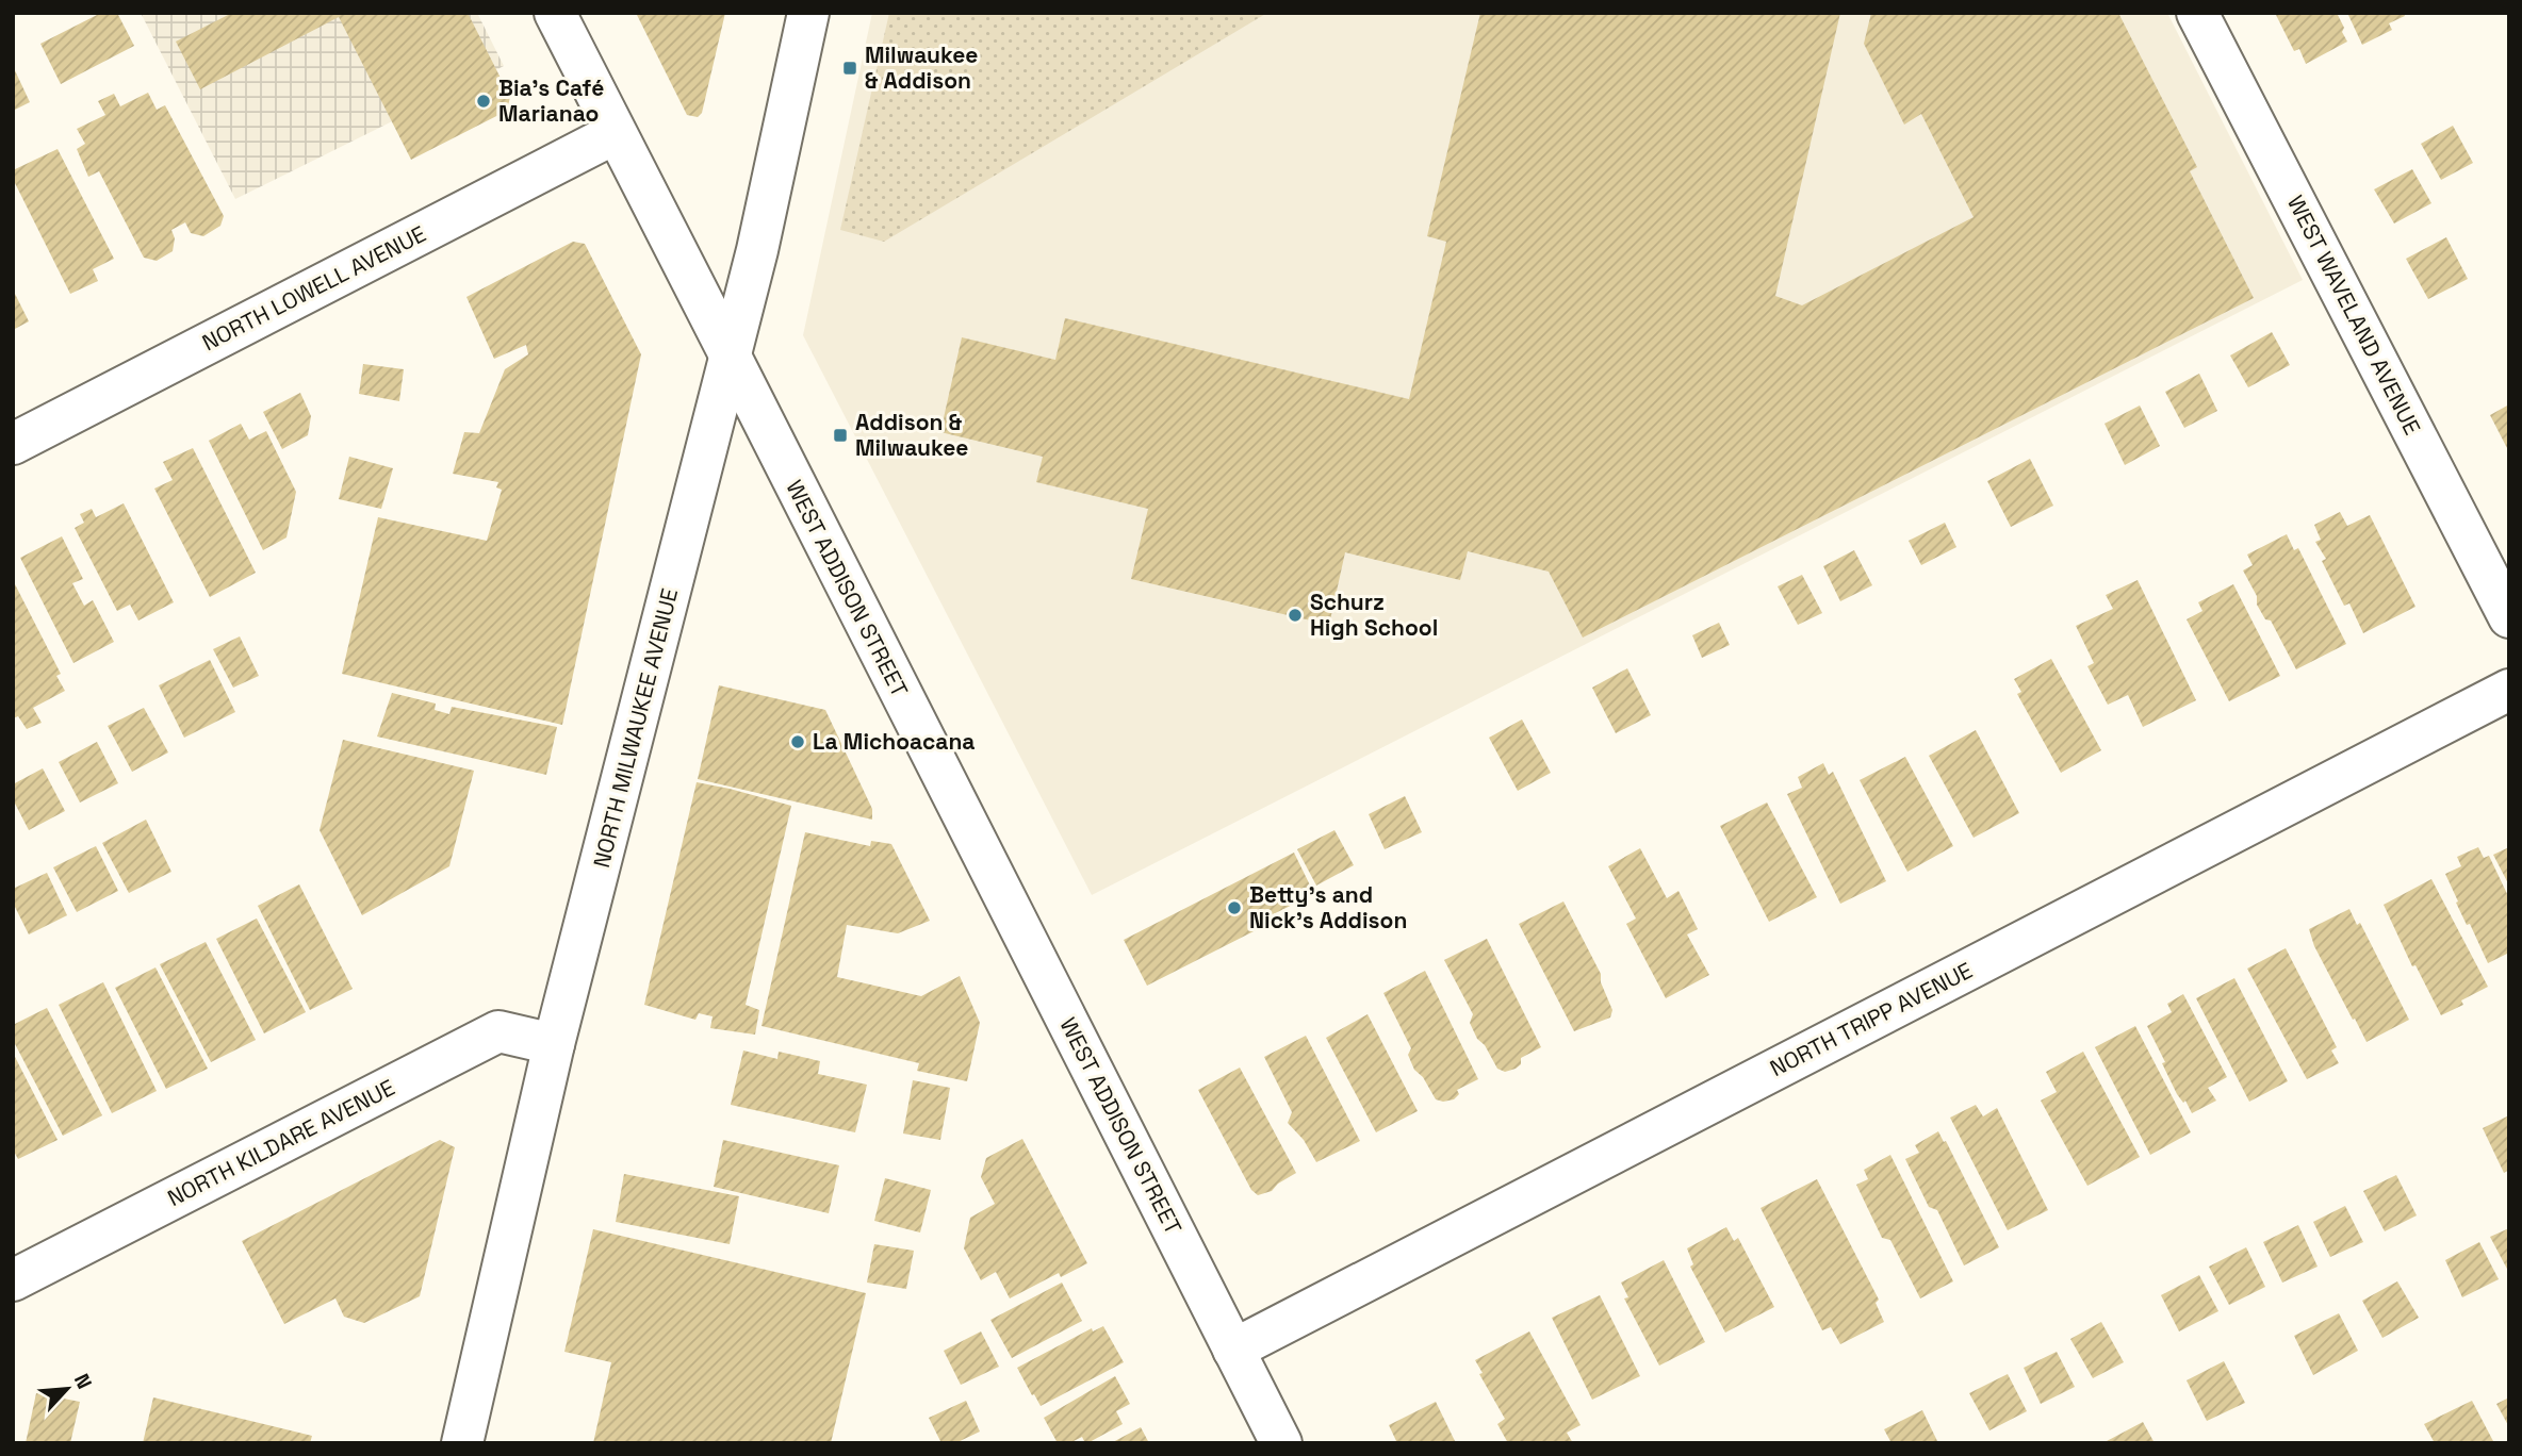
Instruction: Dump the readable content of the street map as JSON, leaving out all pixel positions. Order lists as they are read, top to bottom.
{
  "streets": {
    "street": [
      "NORTH LOWELL AVENUE",
      "WEST WAVELAND AVENUE",
      "WEST ADDISON STREET",
      "NORTH MILWAUKEE AVENUE",
      "NORTH TRIPP AVENUE",
      "NORTH KILDARE AVENUE"
    ]
  },
  "crossings": [
    ["NORTH LOWELL AVENUE", "WEST ADDISON STREET"],
    ["WEST ADDISON STREET", "NORTH MILWAUKEE AVENUE"],
    ["WEST ADDISON STREET", "NORTH TRIPP AVENUE"],
    ["NORTH MILWAUKEE AVENUE", "NORTH KILDARE AVENUE"]
  ],
  "places": {
    "transit": ["Milwaukee & Addison", "Addison & Milwaukee"],
    "other": [
      "Bia’s Café Marianao",
      "Schurz High School",
      "La Michoacana",
      "Betty's and Nick's Addison"
    ]
  },
  "north": "top right"
}
